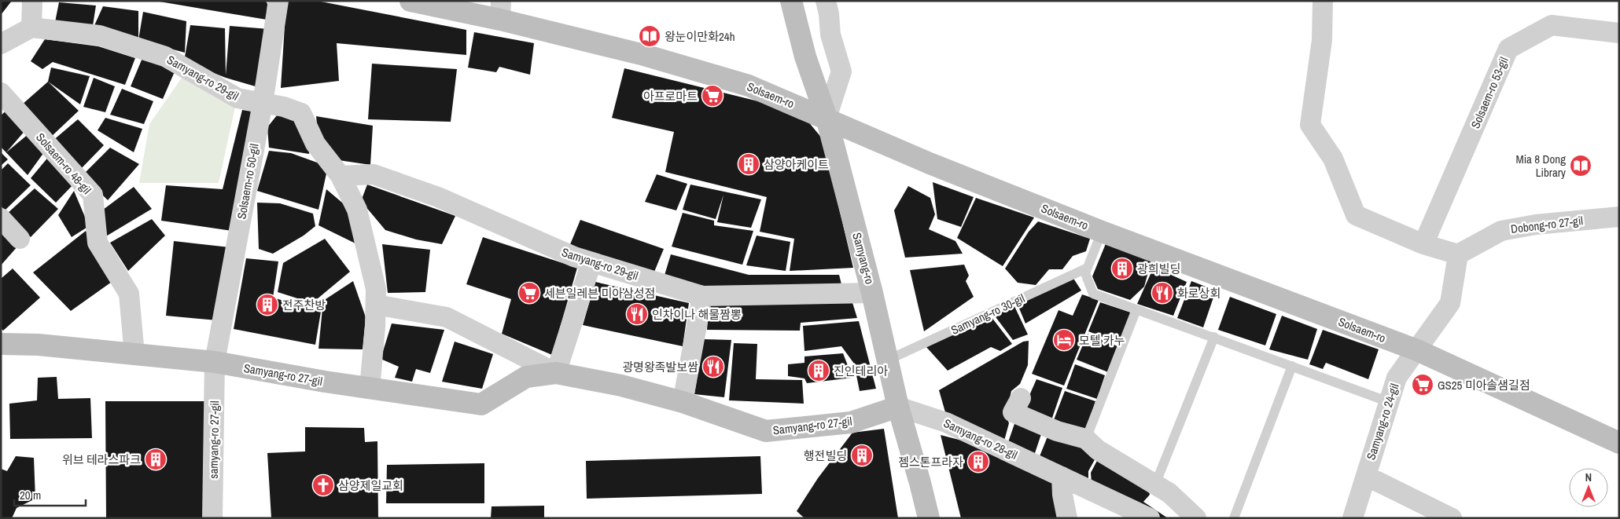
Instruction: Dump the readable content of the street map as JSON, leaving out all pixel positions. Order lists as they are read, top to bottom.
{
  "streets": {
    "main road": ["Solsaem-ro", "Samyang-ro", "Samyang-ro 27-gil"],
    "street": [
      "Samyang-ro 29-gil",
      "Solsaem-ro 53-gil",
      "Solsaem-ro 48-gil",
      "Solsaem-ro 50-gil",
      "Dobong-ro 27-gil",
      "Samyang-ro 24-gil",
      "Samyang-ro 28-gil",
      "samyang-ro 27-gil"
    ],
    "lane": ["Samyang-ro 30-gil"]
  },
  "crossings": [
    ["Samyang-ro 29-gil", "Solsaem-ro 50-gil"],
    ["Samyang-ro 29-gil", "Samyang-ro"],
    ["Samyang-ro 29-gil", "Samyang-ro 27-gil"],
    ["Solsaem-ro", "Samyang-ro"],
    ["Solsaem-ro", "Samyang-ro 24-gil"],
    ["Solsaem-ro 48-gil", "Samyang-ro 27-gil"],
    ["Solsaem-ro 50-gil", "Samyang-ro 27-gil"],
    ["Solsaem-ro 50-gil", "samyang-ro 27-gil"],
    ["Samyang-ro", "Samyang-ro 30-gil"],
    ["Samyang-ro", "Samyang-ro 27-gil"],
    ["Samyang-ro", "Samyang-ro 28-gil"],
    ["Samyang-ro 27-gil", "Samyang-ro 28-gil"],
    ["Samyang-ro 27-gil", "samyang-ro 27-gil"]
  ],
  "places": {
    "library": ["왕눈이만화24h", "Mia 8 Dong Library"],
    "supermarket": ["아프로마트", "세븐일레븐 미아삼성점", "GS25 미아솔샘길점"],
    "building": [
      "삼양아케이트",
      "광희빌딩",
      "전주찬방",
      "진인테리아",
      "행전빌딩",
      "위브 테라스파크",
      "젬스톤프라자"
    ],
    "restaurant": ["화로상회", "인차이나 해물짬뽕", "광명왕족발보쌈"],
    "hotel": ["모텔 카누"],
    "church": ["삼양제일교회"]
  },
  "scale_bar": "20 m",
  "north": "top"
}
